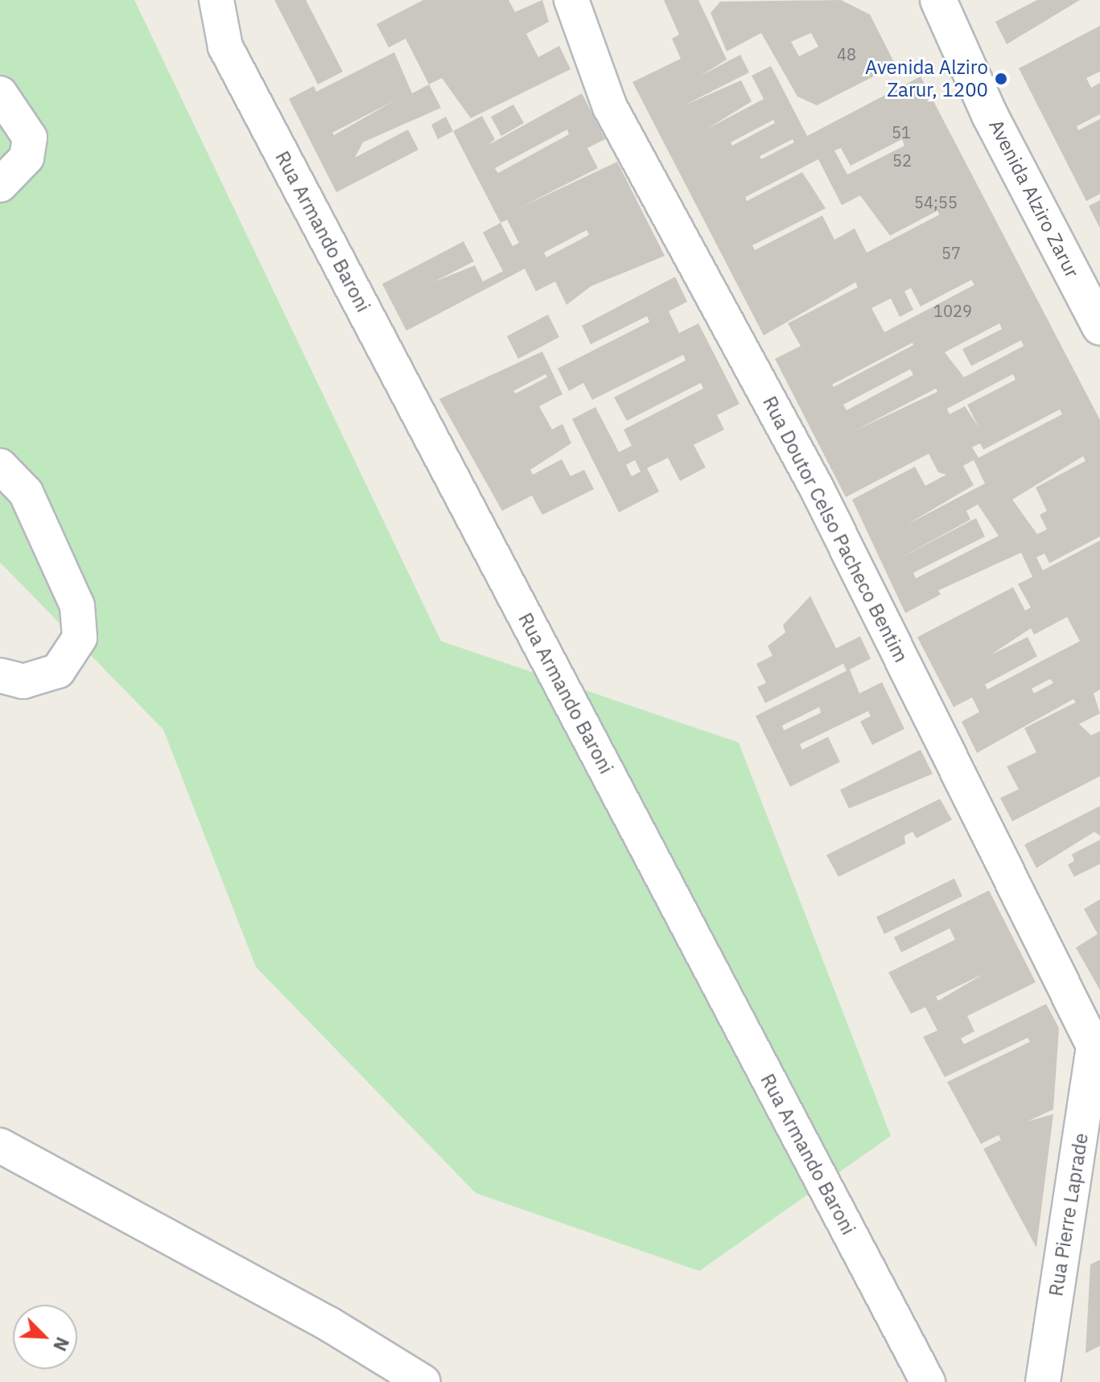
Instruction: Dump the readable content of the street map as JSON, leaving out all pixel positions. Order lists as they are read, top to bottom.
{
  "streets": {
    "street": [
      "Avenida Alziro Zarur",
      "Rua Armando Baroni",
      "Rua Doutor Celso Pacheco Bentim",
      "Rua Pierre Laprade"
    ]
  },
  "crossings": [
    ["Rua Doutor Celso Pacheco Bentim", "Rua Pierre Laprade"]
  ],
  "places": ["Avenida Alziro Zarur, 1200"],
  "house_numbers": [
    "48",
    "51",
    "52",
    "54;55",
    "57",
    "1029"
  ],
  "north": "bottom right"
}
